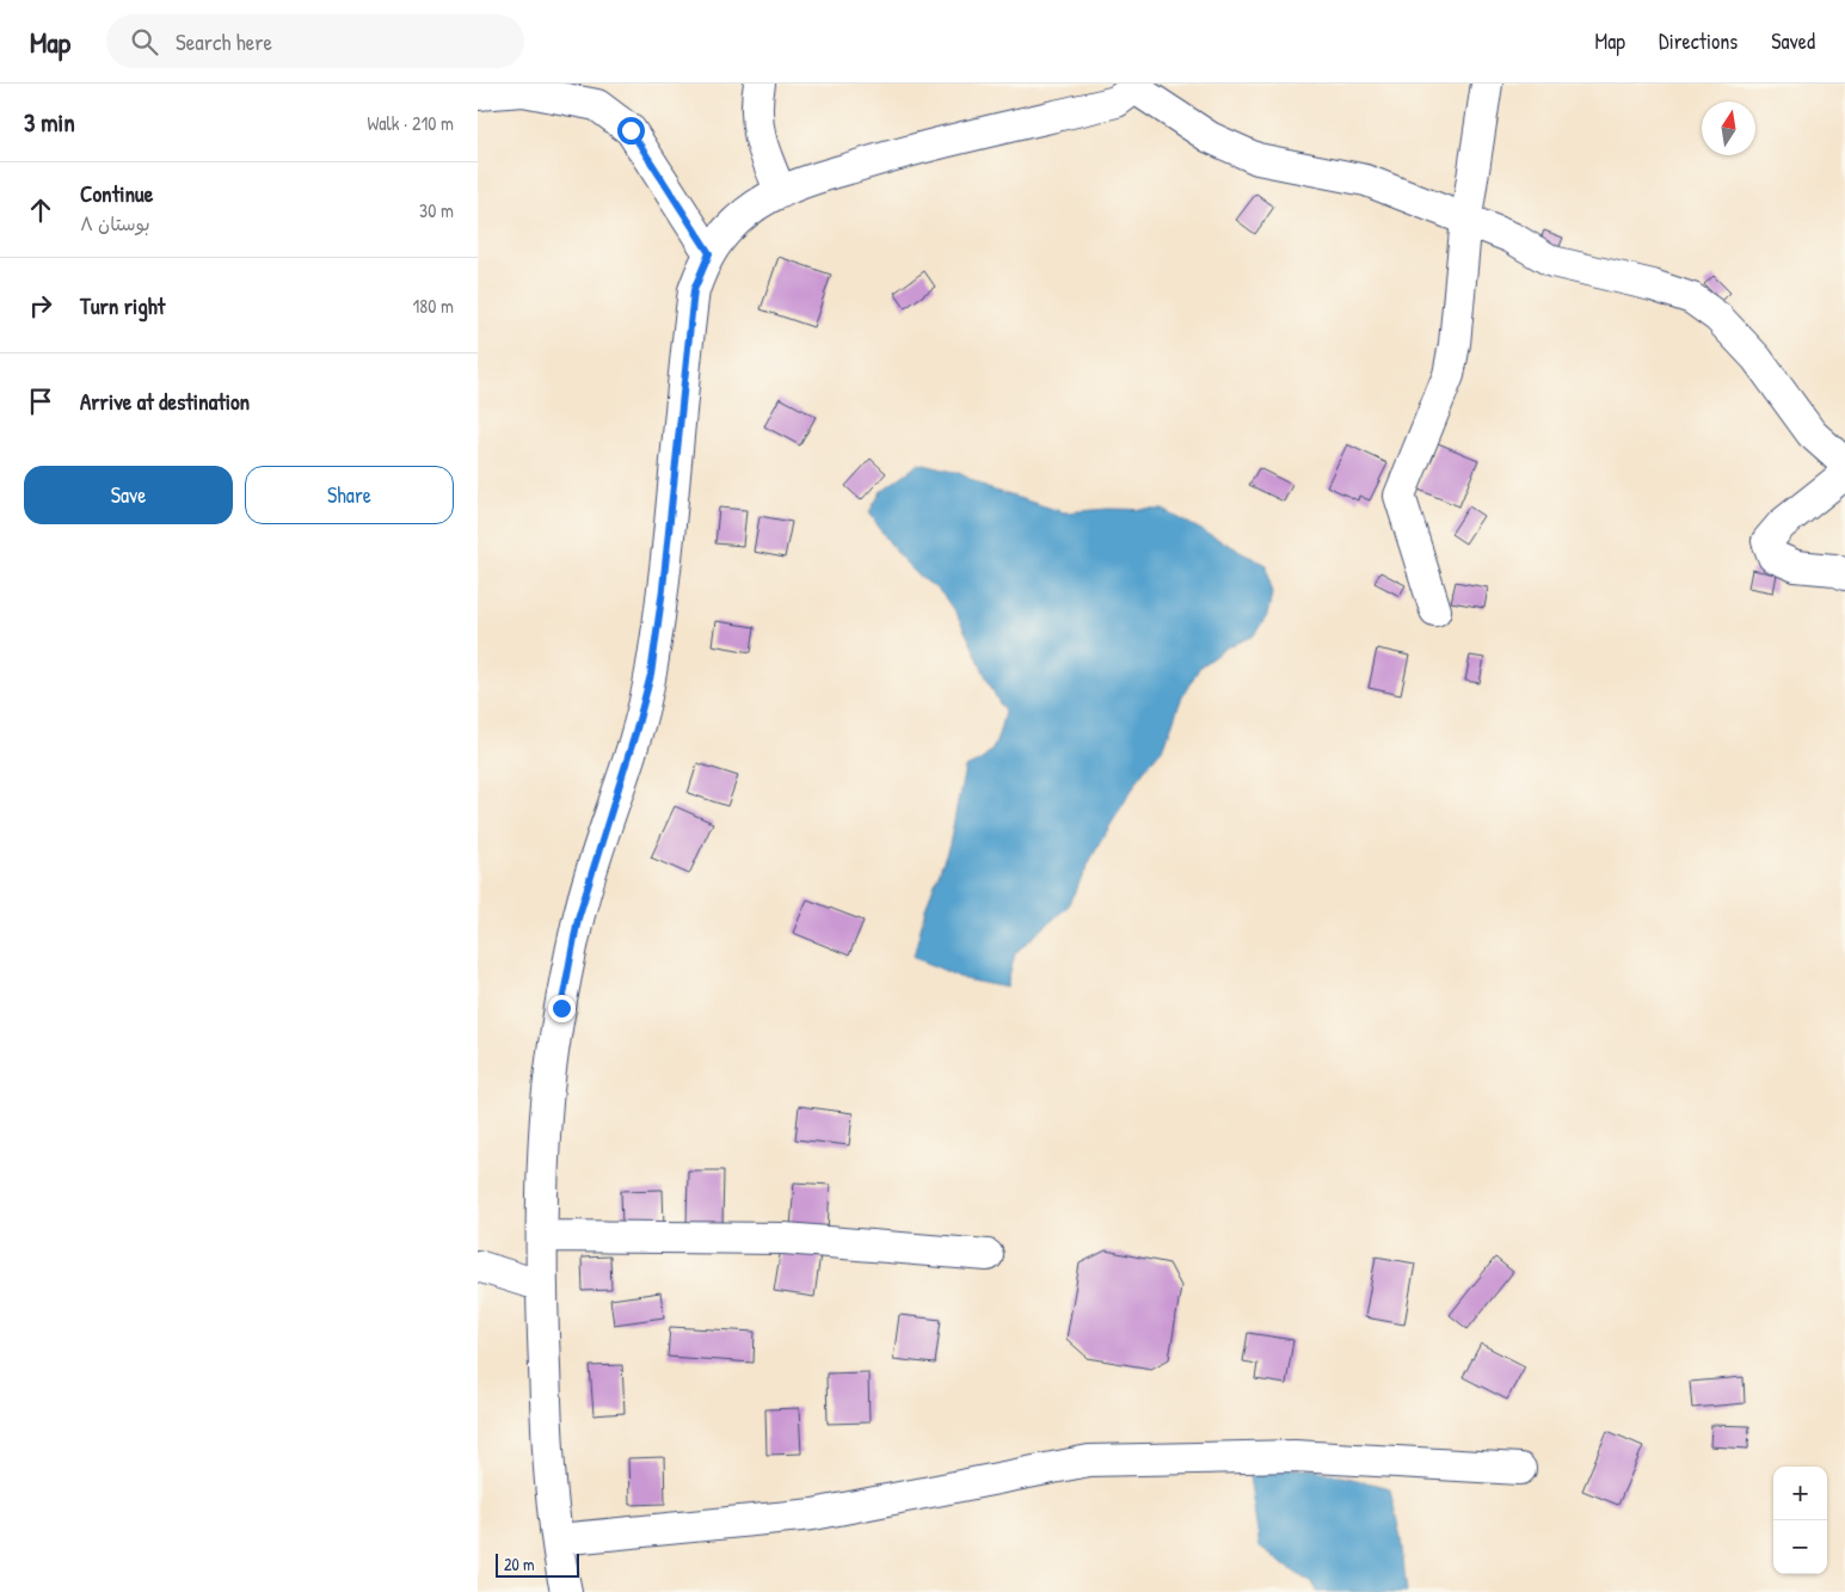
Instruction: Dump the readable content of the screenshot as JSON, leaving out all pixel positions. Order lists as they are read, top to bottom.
{
  "scale_bar": "20 m",
  "north": "top",
  "page": {
    "header": "Map",
    "search": "Search here",
    "nav": ["Map", "Directions", "Saved"],
    "heading": ["3 min", "Walk · 210 m"],
    "list": [
      ["Continue", "بوستان ۸", "30 m"],
      ["Turn right", "180 m"],
      "Arrive at destination"
    ],
    "buttons": ["Save", "Share"],
    "map_buttons": ["+", "−"],
    "scale": "20 m"
  }
}
